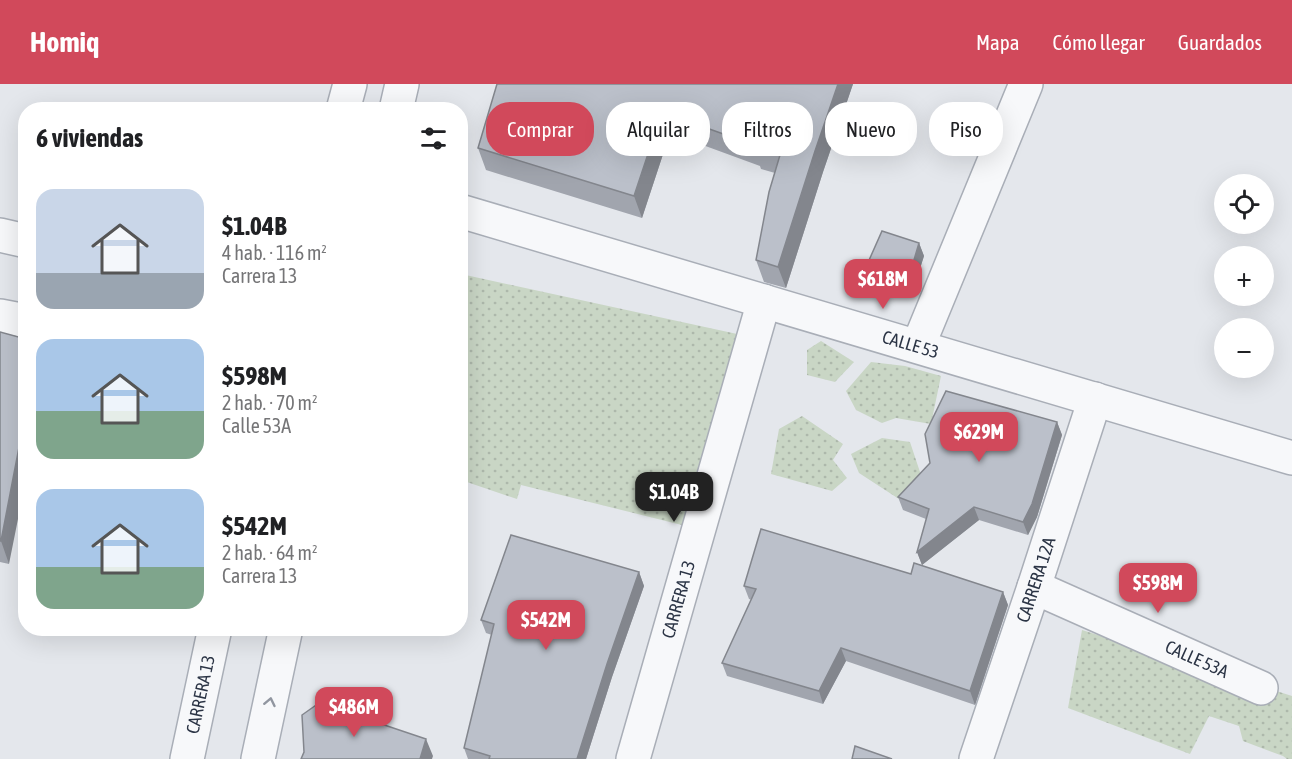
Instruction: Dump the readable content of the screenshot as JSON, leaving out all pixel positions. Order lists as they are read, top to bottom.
{
  "streets": {
    "street": [
      "CALLE 53",
      "CARRERA 12A",
      "CARRERA 13",
      "CALLE 53A"
    ]
  },
  "crossings": [
    ["CALLE 53", "CARRERA 12A"],
    ["CALLE 53", "CARRERA 13"],
    ["CARRERA 12A", "CALLE 53A"]
  ],
  "page": {
    "header": "Homiq",
    "nav": ["Mapa", "Cómo llegar", "Guardados"],
    "chip": [
      "Comprar",
      "Alquilar",
      "Filtros",
      "Nuevo",
      "Piso"
    ],
    "heading": "6 viviendas",
    "map_buttons": ["+", "−"],
    "list": [
      {
        "name": "$1.04B",
        "note": "4 hab. · 116 m² · Carrera 13"
      },
      {
        "name": "$598M",
        "note": "2 hab. · 70 m² · Calle 53A"
      },
      {
        "name": "$542M",
        "note": "2 hab. · 64 m² · Carrera 13"
      }
    ],
    "price": [
      "$618M",
      "$629M",
      "$1.04B",
      "$598M",
      "$542M",
      "$486M"
    ]
  }
}
